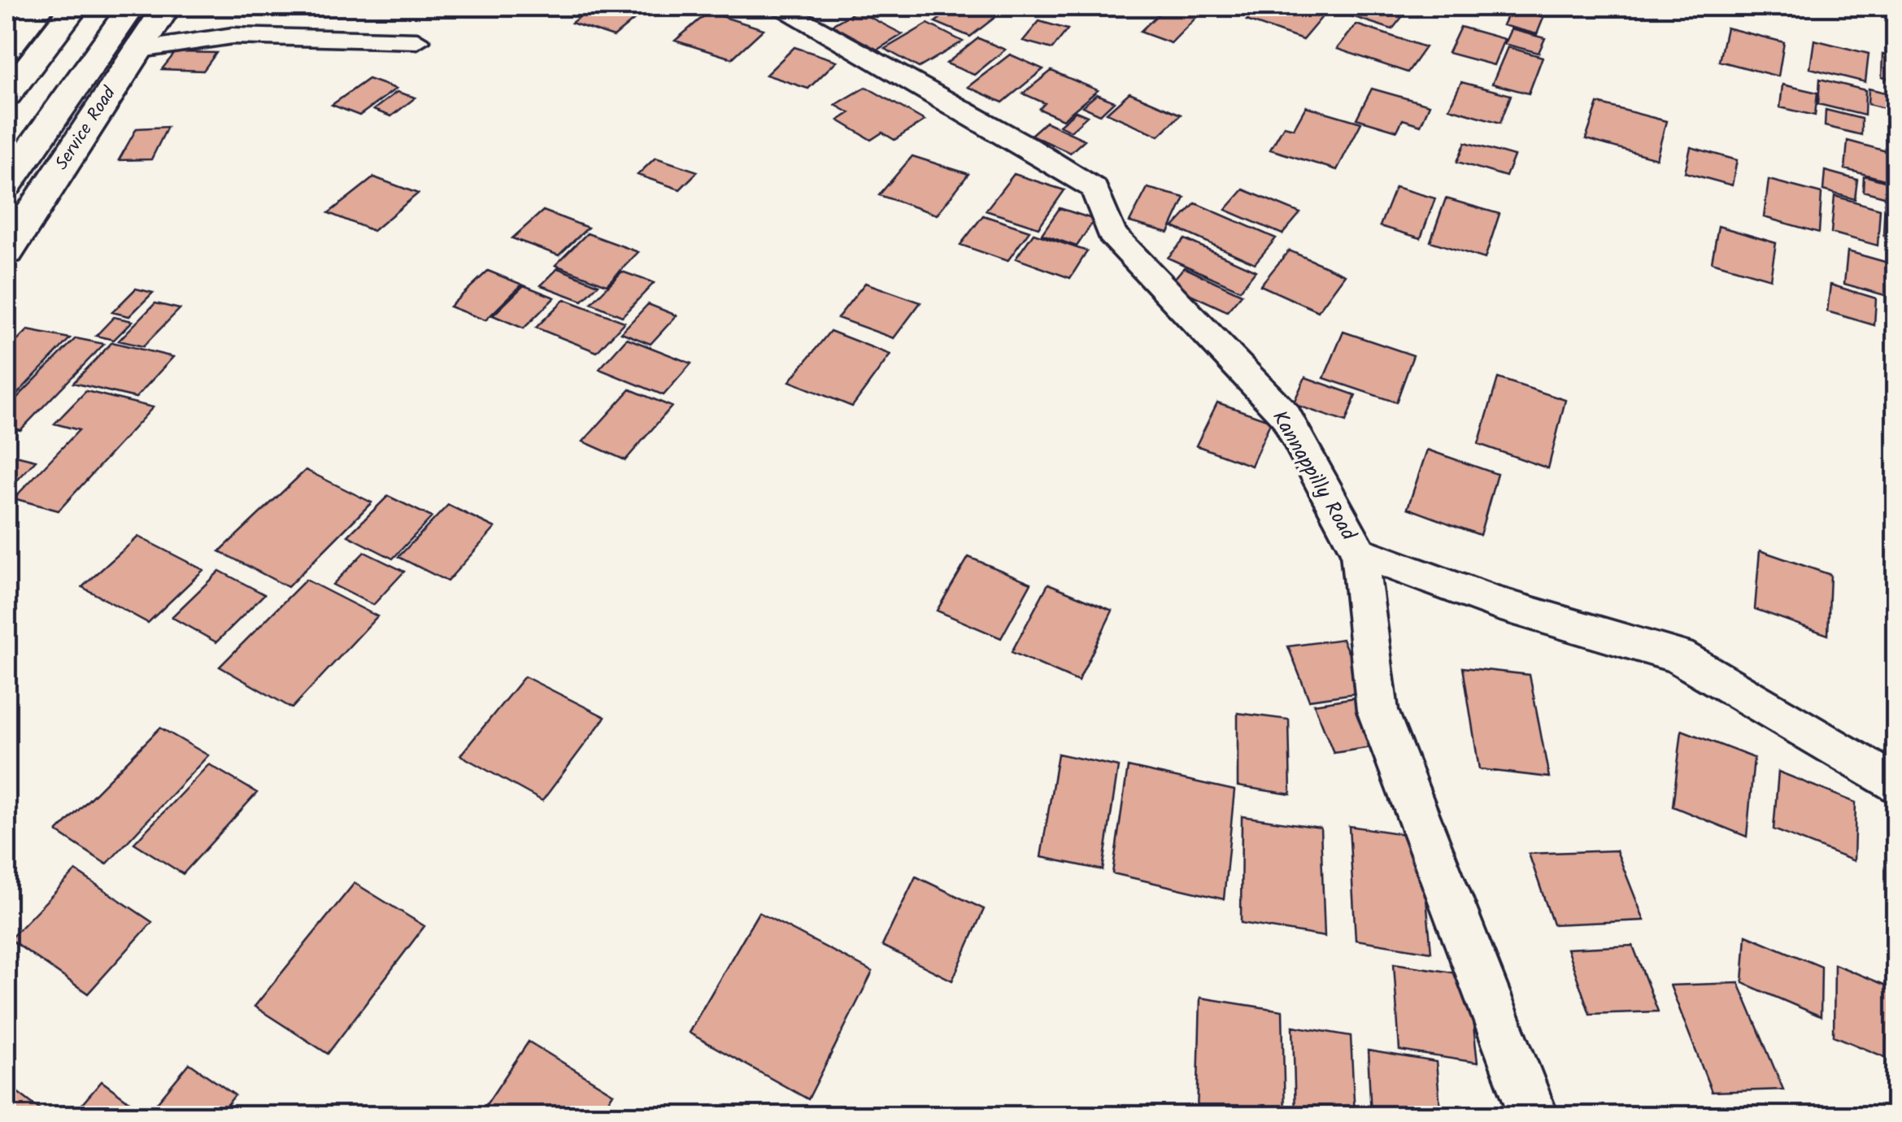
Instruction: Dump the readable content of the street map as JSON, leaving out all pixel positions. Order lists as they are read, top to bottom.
{
  "streets": {
    "main road": ["Service Road"],
    "street": ["Kannappilly Road"]
  }
}
